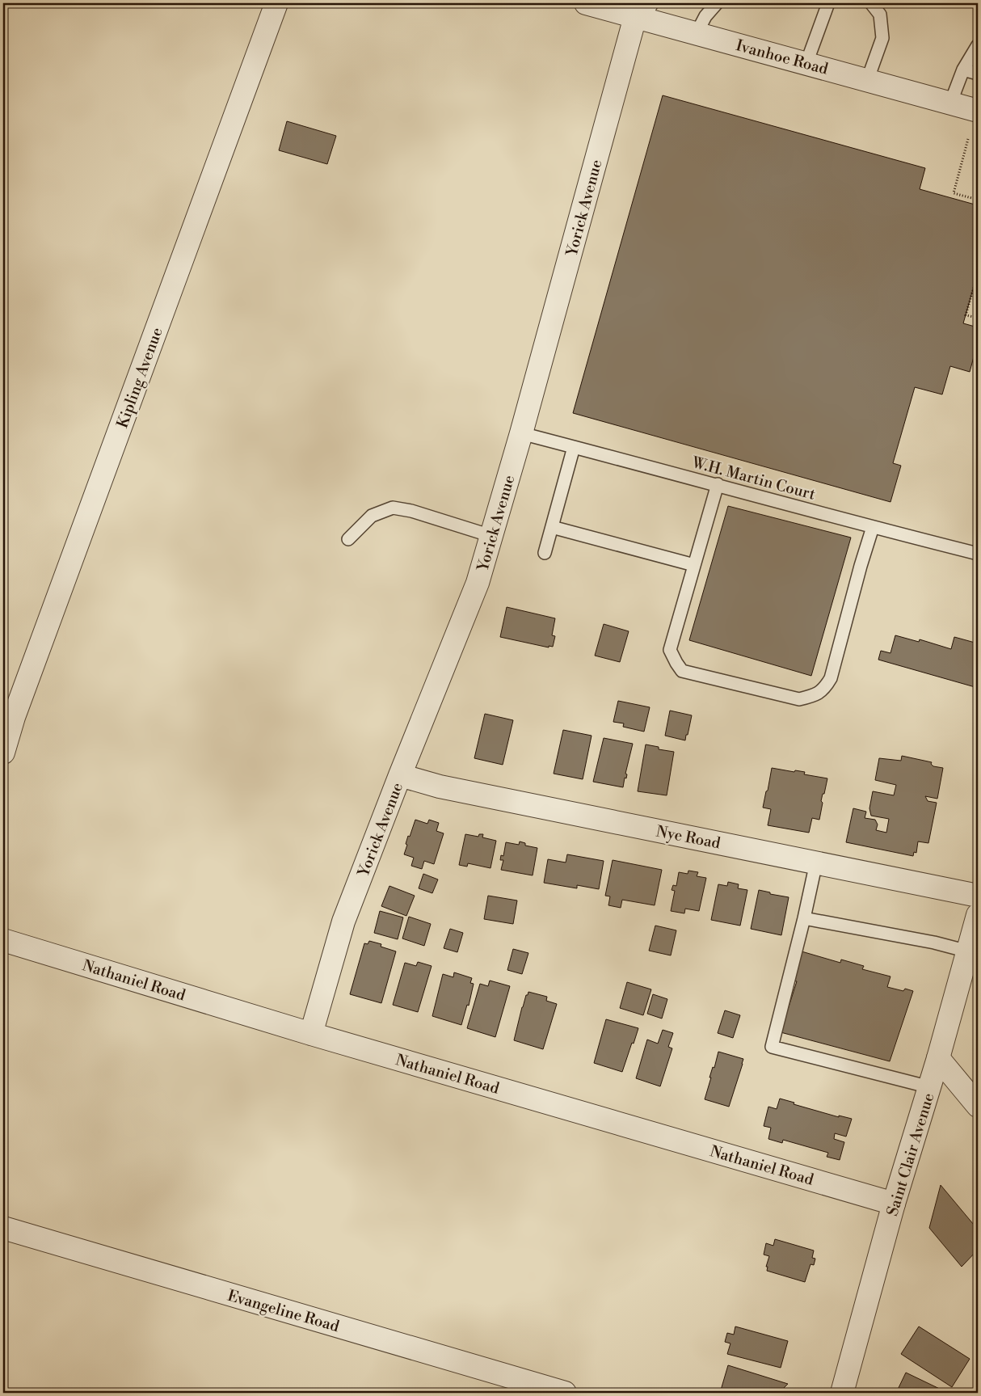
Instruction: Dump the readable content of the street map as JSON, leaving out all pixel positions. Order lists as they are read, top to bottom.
{
  "streets": {
    "street": [
      "Ivanhoe Road",
      "Yorick Avenue",
      "Kipling Avenue",
      "Nye Road",
      "Nathaniel Road",
      "Saint Clair Avenue",
      "Evangeline Road"
    ],
    "lane": ["W.H. Martin Court"]
  },
  "crossings": [
    ["Ivanhoe Road", "Yorick Avenue"],
    ["Yorick Avenue", "W.H. Martin Court"],
    ["Yorick Avenue", "Nye Road"],
    ["Yorick Avenue", "Nathaniel Road"],
    ["Nathaniel Road", "Saint Clair Avenue"]
  ]
}
